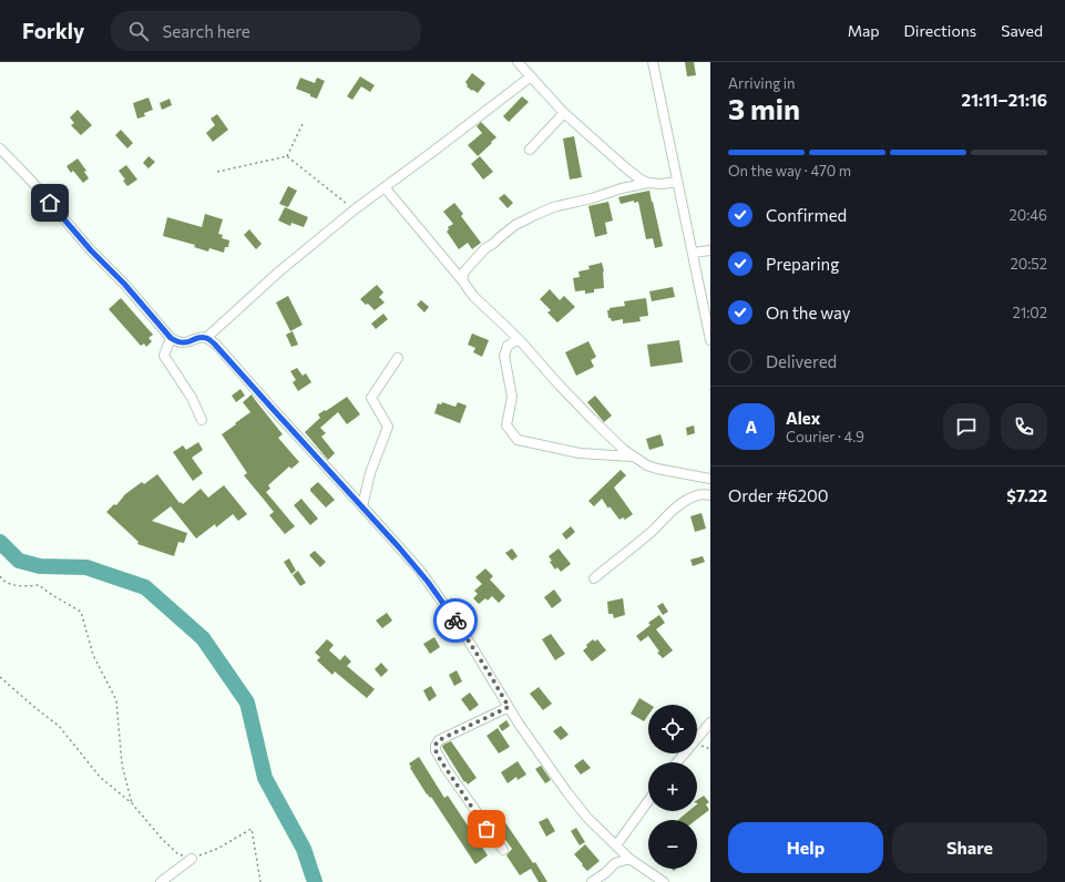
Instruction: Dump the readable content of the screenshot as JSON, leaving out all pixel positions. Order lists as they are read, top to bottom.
{
  "page": {
    "header": "Forkly",
    "search": "Search here",
    "nav": ["Map", "Directions", "Saved"],
    "heading": ["3 min", "Arriving in", "21:11–21:16"],
    "panel": [
      "Alex",
      "Courier · 4.9",
      "Order #6200",
      "$7.22"
    ],
    "bar": "On the way · 470 m",
    "list": [
      ["Confirmed", "20:46"],
      ["Preparing", "20:52"],
      ["On the way", "21:02"],
      "Delivered"
    ],
    "round": "A",
    "map_buttons": ["+", "−"],
    "buttons": ["Help", "Share"]
  }
}
